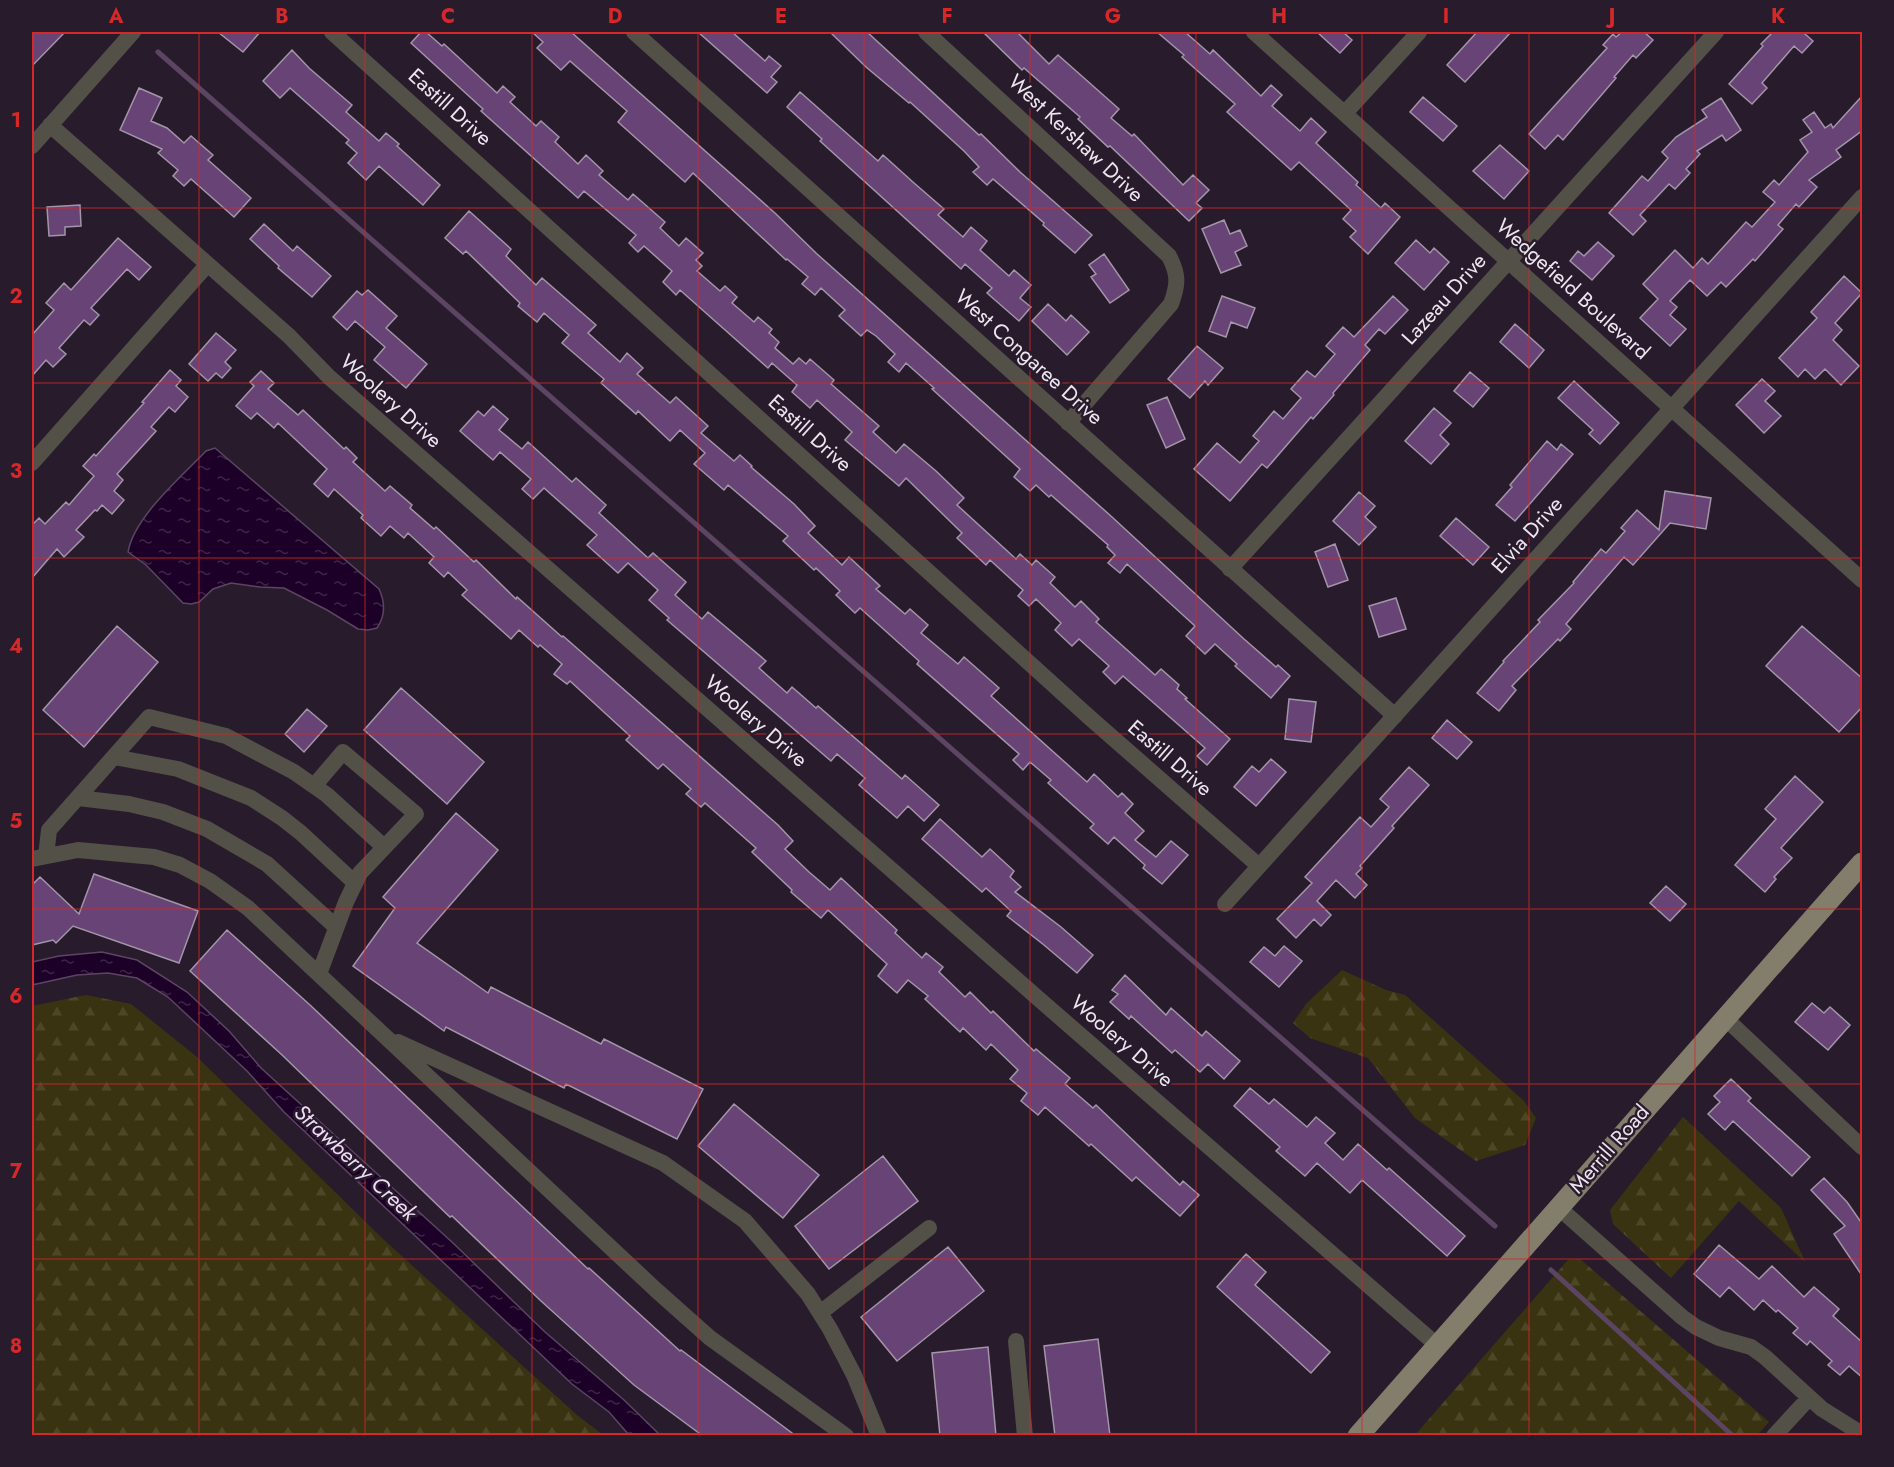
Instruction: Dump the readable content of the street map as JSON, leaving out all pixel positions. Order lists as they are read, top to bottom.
{
  "streets": {
    "main road": ["Merrill Road"],
    "street": [
      "Eastill Drive",
      "West Kershaw Drive",
      "Wedgefield Boulevard",
      "Lazeau Drive",
      "West Congaree Drive",
      "Woolery Drive",
      "Elvia Drive"
    ]
  },
  "crossings": [
    ["Eastill Drive", "Elvia Drive"],
    ["West Kershaw Drive", "West Congaree Drive"],
    ["Wedgefield Boulevard", "Lazeau Drive"],
    ["Wedgefield Boulevard", "Elvia Drive"],
    ["Lazeau Drive", "West Congaree Drive"],
    ["West Congaree Drive", "Elvia Drive"],
    ["Woolery Drive", "Merrill Road"]
  ],
  "water": ["Strawberry Creek"],
  "grid": {
    "columns": [
      "A",
      "B",
      "C",
      "D",
      "E",
      "F",
      "G",
      "H",
      "I",
      "J",
      "K"
    ],
    "rows": [
      "1",
      "2",
      "3",
      "4",
      "5",
      "6",
      "7",
      "8"
    ]
  }
}
